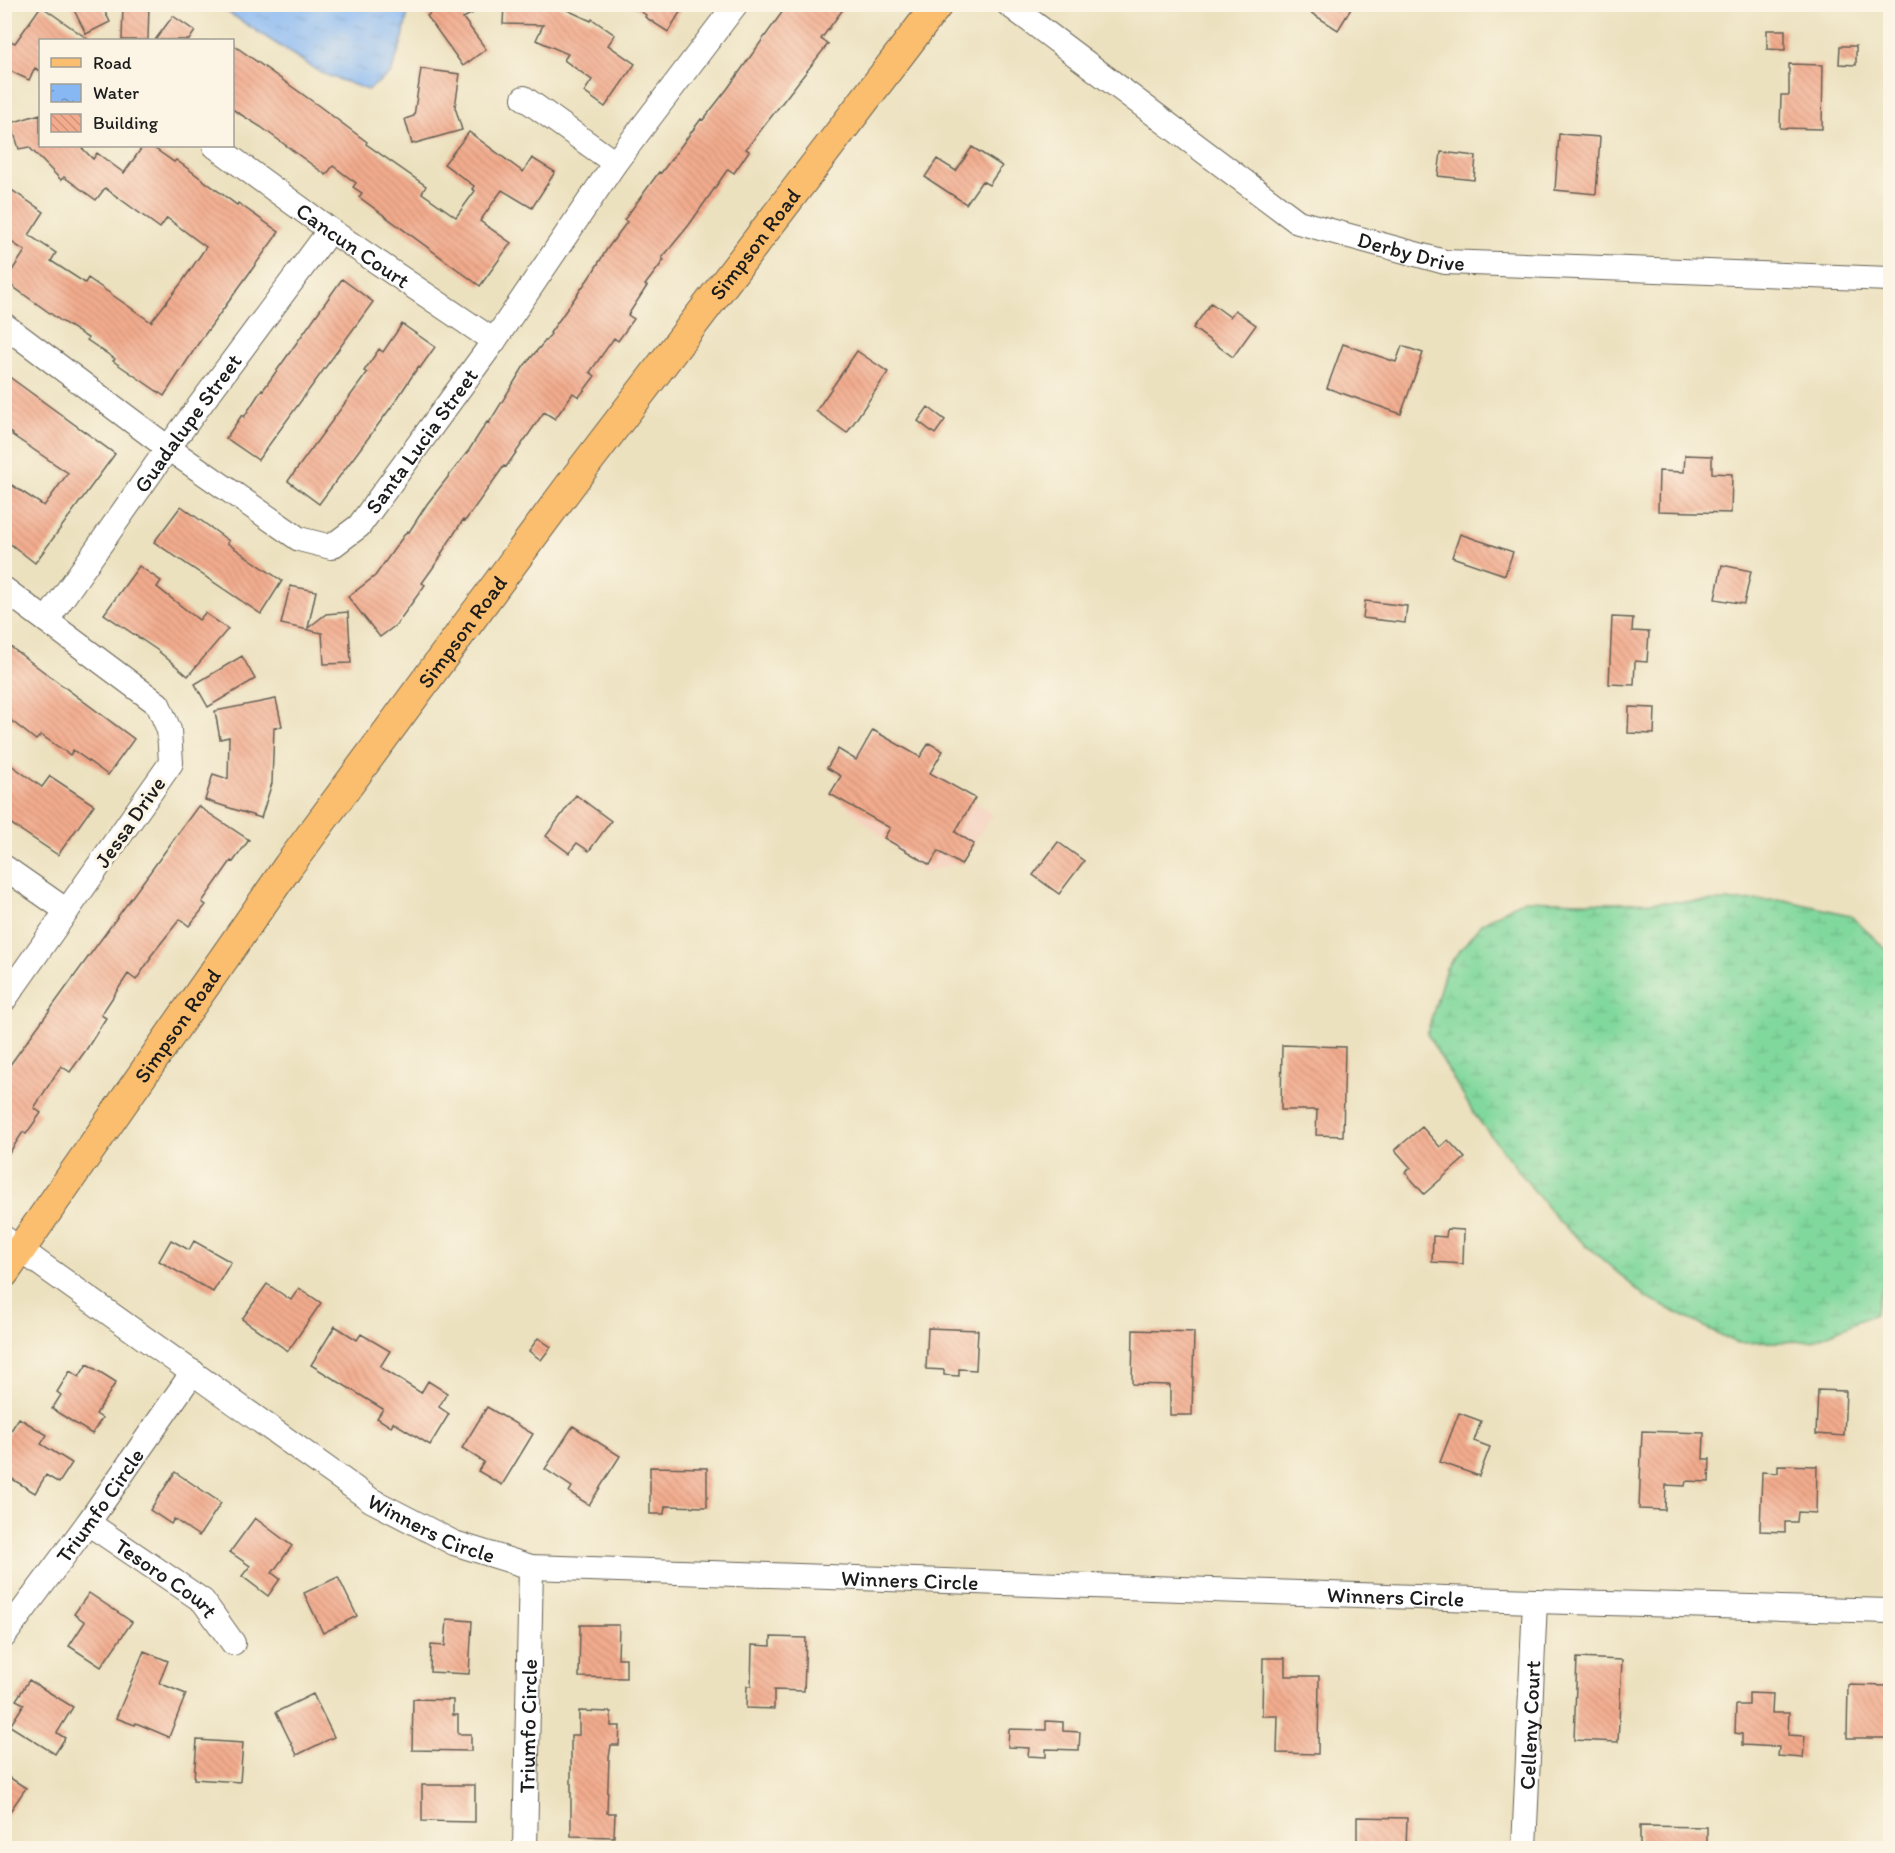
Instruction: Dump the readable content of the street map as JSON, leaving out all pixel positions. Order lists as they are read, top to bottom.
{
  "streets": {
    "main road": ["Simpson Road"],
    "street": [
      "Cancun Court",
      "Derby Drive",
      "Guadalupe Street",
      "Santa Lucia Street",
      "Jessa Drive",
      "Triumfo Circle",
      "Winners Circle",
      "Tesoro Court",
      "Celleny Court"
    ]
  },
  "crossings": [
    ["Simpson Road", "Winners Circle"],
    ["Cancun Court", "Guadalupe Street"],
    ["Cancun Court", "Santa Lucia Street"],
    ["Guadalupe Street", "Santa Lucia Street"],
    ["Guadalupe Street", "Jessa Drive"],
    ["Triumfo Circle", "Winners Circle"],
    ["Triumfo Circle", "Tesoro Court"],
    ["Winners Circle", "Celleny Court"]
  ],
  "legend": ["Road", "Water", "Building"]
}
